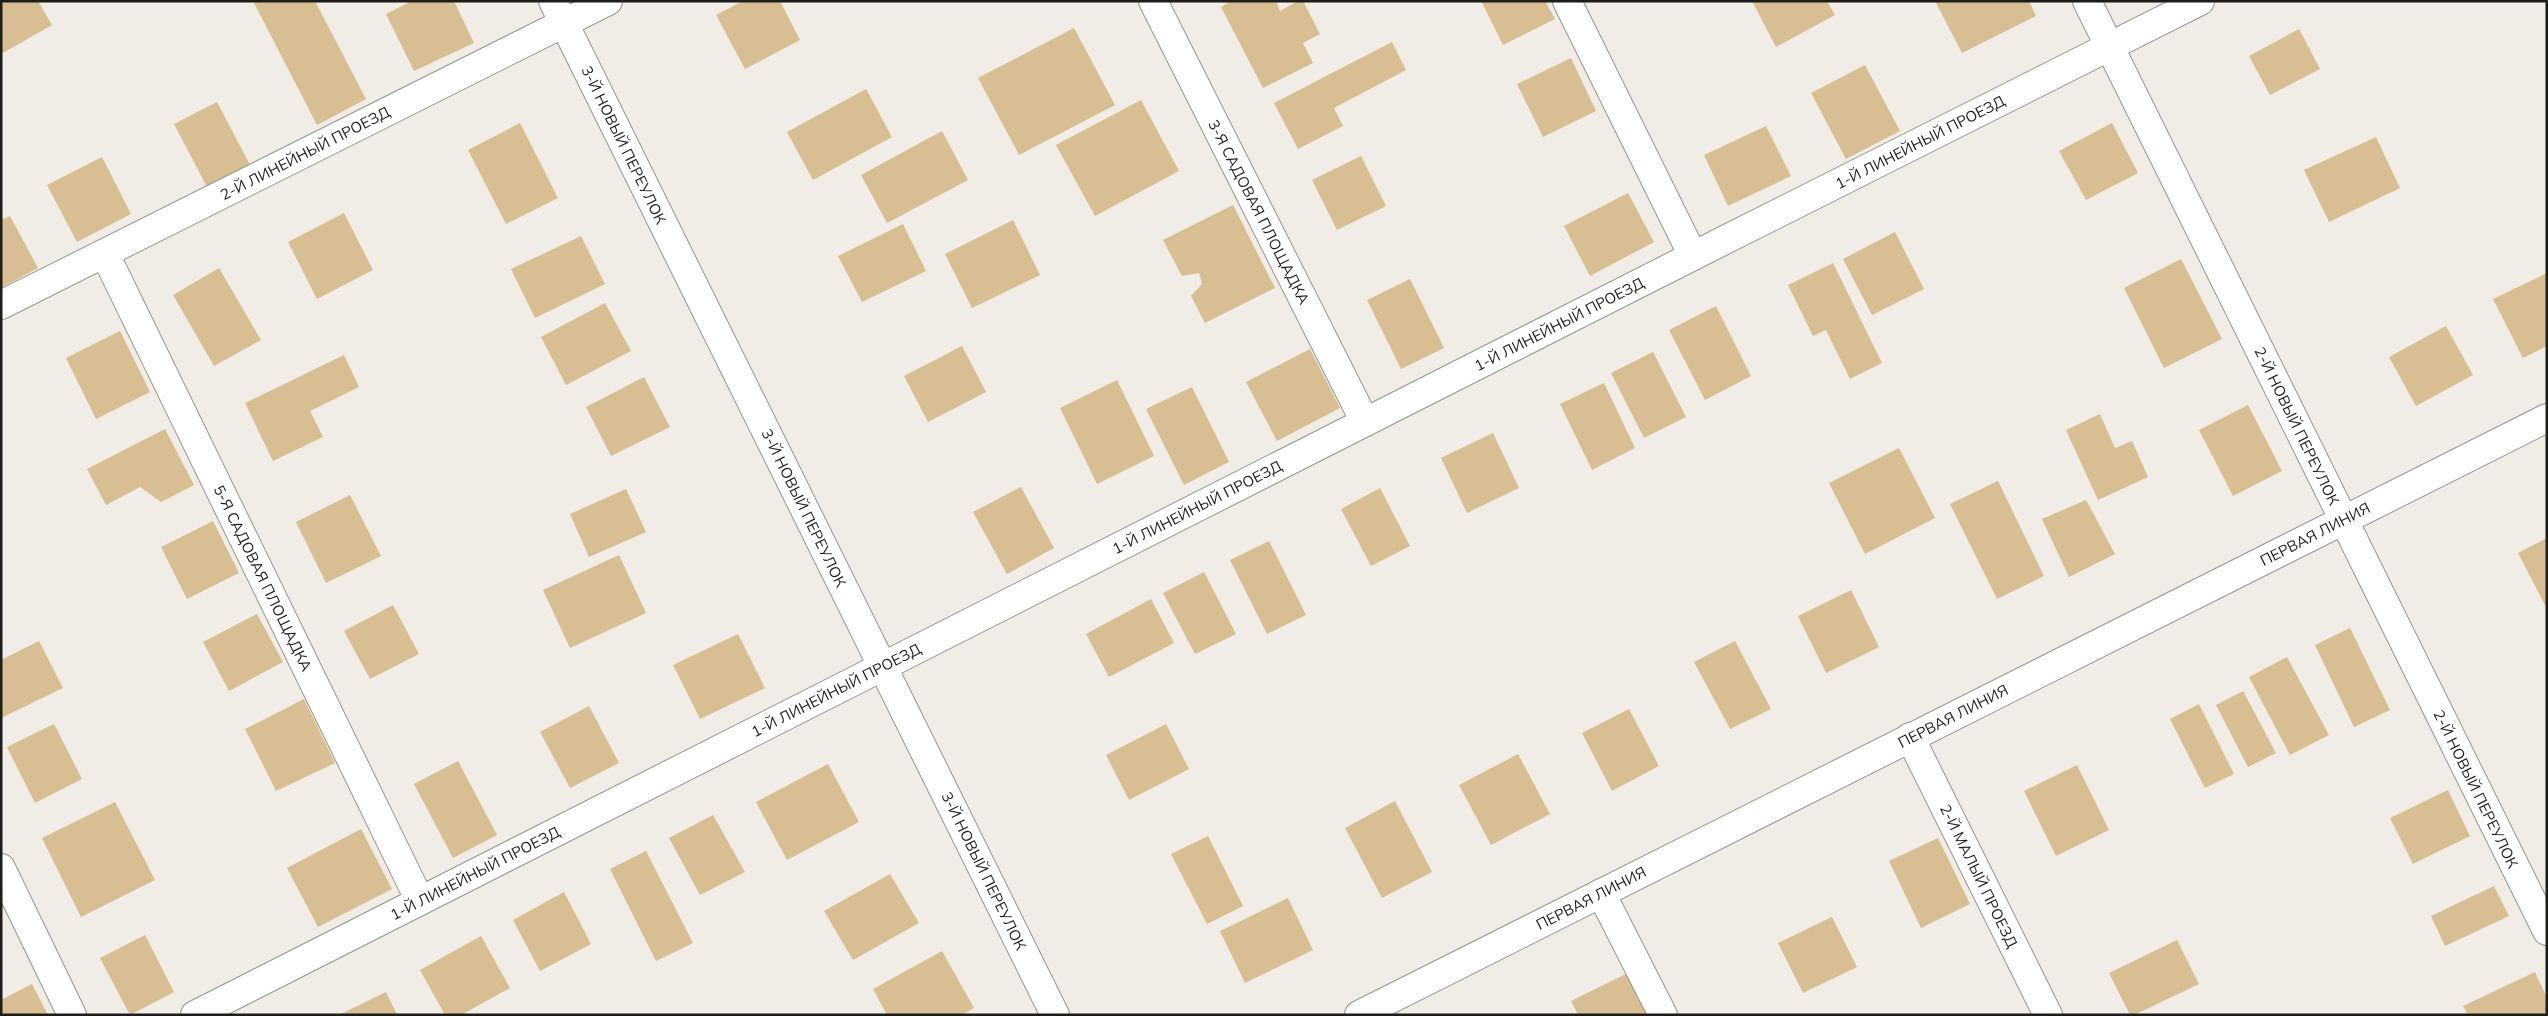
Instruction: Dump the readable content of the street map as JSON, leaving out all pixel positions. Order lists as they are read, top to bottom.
{
  "streets": {
    "street": [
      "1-Й ЛИНЕЙНЫЙ ПРОЕЗД",
      "3-Й НОВЫЙ ПЕРЕУЛОК",
      "2-Й ЛИНЕЙНЫЙ ПРОЕЗД",
      "3-Я САДОВАЯ ПЛОЩАДКА",
      "2-Й НОВЫЙ ПЕРЕУЛОК",
      "ПЕРВАЯ ЛИНИЯ",
      "5-Я САДОВАЯ ПЛОЩАДКА",
      "2-Й МАЛЫЙ ПРОЕЗД"
    ]
  },
  "crossings": [
    ["1-Й ЛИНЕЙНЫЙ ПРОЕЗД", "3-Й НОВЫЙ ПЕРЕУЛОК"],
    ["1-Й ЛИНЕЙНЫЙ ПРОЕЗД", "3-Я САДОВАЯ ПЛОЩАДКА"],
    ["1-Й ЛИНЕЙНЫЙ ПРОЕЗД", "2-Й НОВЫЙ ПЕРЕУЛОК"],
    ["1-Й ЛИНЕЙНЫЙ ПРОЕЗД", "5-Я САДОВАЯ ПЛОЩАДКА"],
    ["3-Й НОВЫЙ ПЕРЕУЛОК", "2-Й ЛИНЕЙНЫЙ ПРОЕЗД"],
    ["2-Й ЛИНЕЙНЫЙ ПРОЕЗД", "5-Я САДОВАЯ ПЛОЩАДКА"],
    ["2-Й НОВЫЙ ПЕРЕУЛОК", "ПЕРВАЯ ЛИНИЯ"],
    ["ПЕРВАЯ ЛИНИЯ", "2-Й МАЛЫЙ ПРОЕЗД"]
  ]
}
